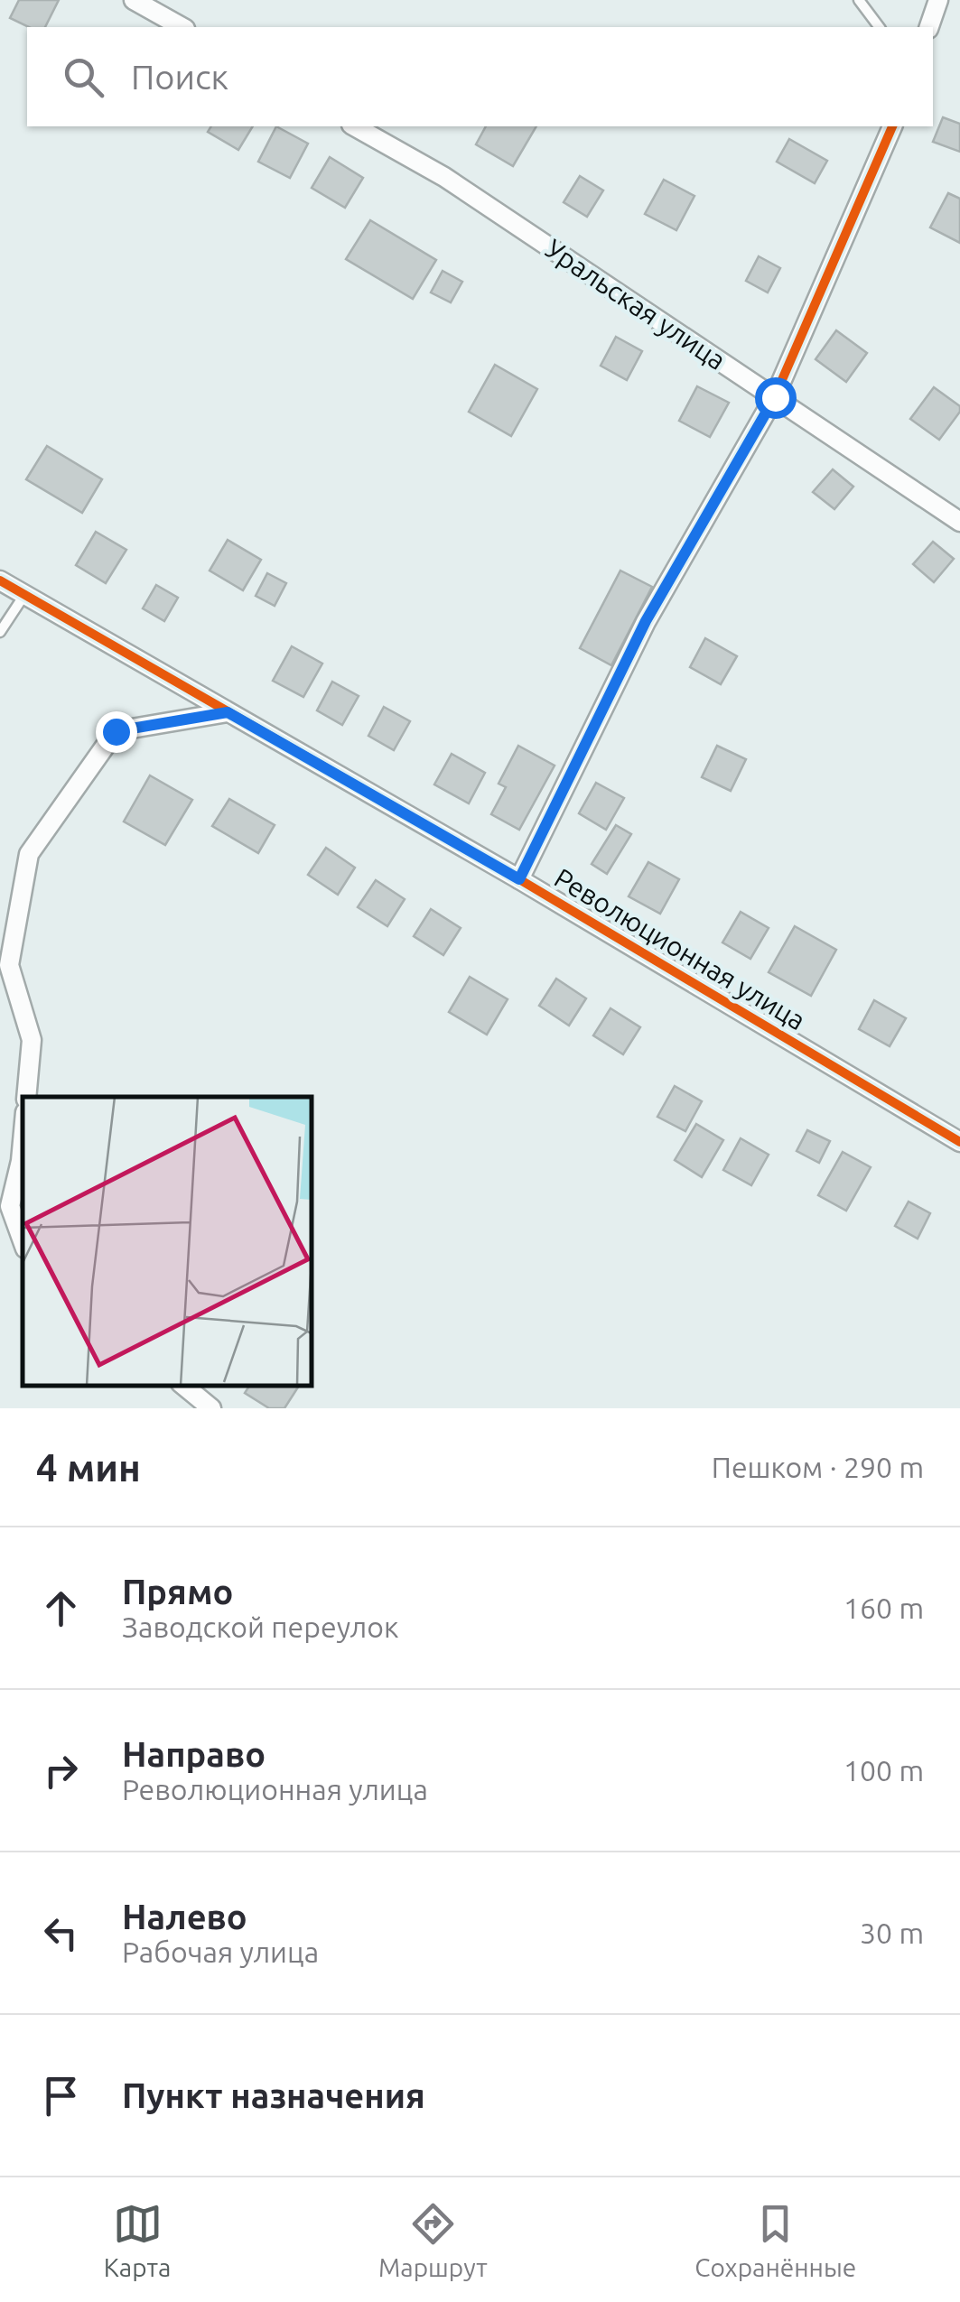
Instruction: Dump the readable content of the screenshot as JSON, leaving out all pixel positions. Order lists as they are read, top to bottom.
{
  "streets": {
    "street": ["Уральская улица", "Революционная улица"]
  },
  "page": {
    "search": "Поиск",
    "heading": ["4 мин", "Пешком · 290 m"],
    "list": [
      ["Прямо", "Заводской переулок", "160 m"],
      ["Направо", "Революционная улица", "100 m"],
      ["Налево", "Рабочая улица", "30 m"],
      "Пункт назначения"
    ],
    "nav": ["Карта", "Маршрут", "Сохранённые"]
  }
}
